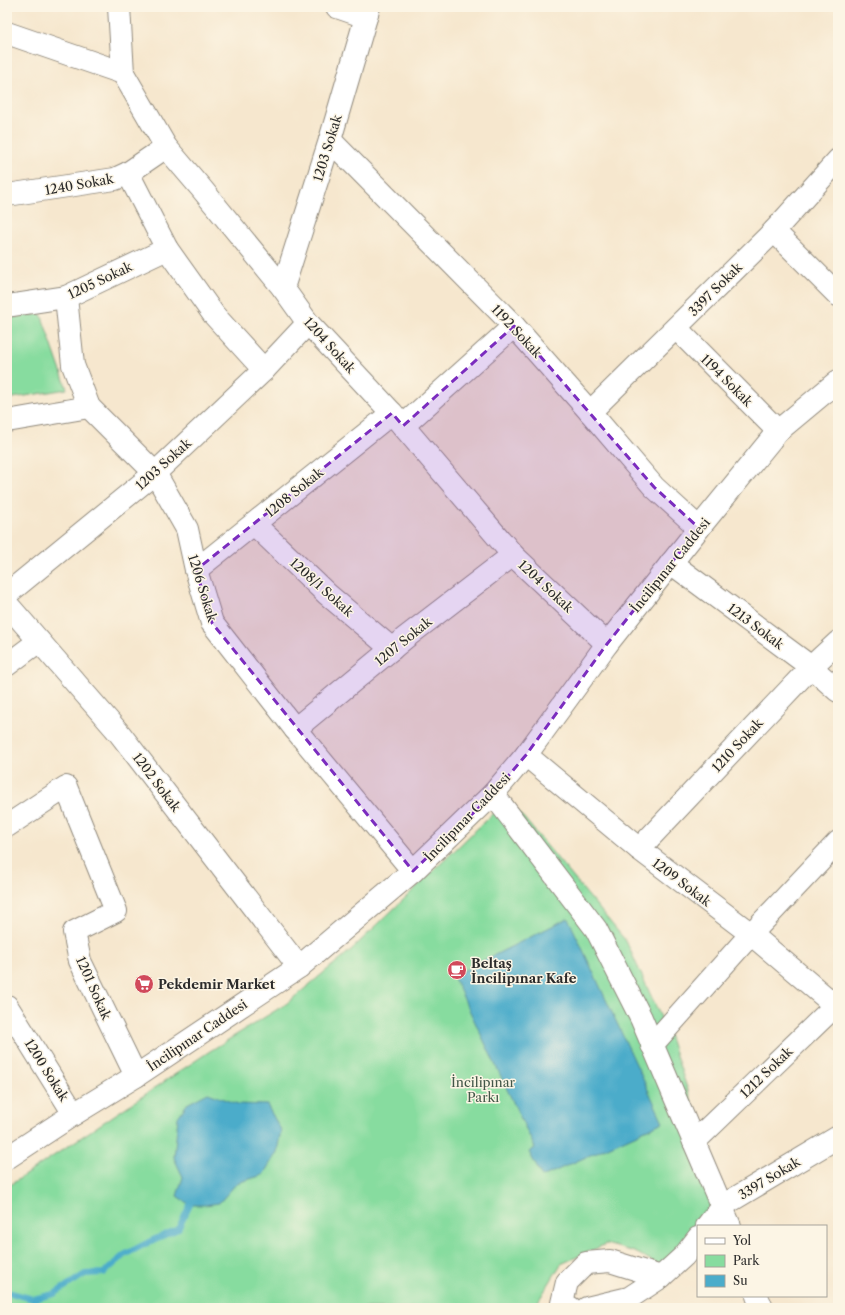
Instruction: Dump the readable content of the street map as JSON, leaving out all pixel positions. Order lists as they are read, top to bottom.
{
  "streets": {
    "street": [
      "1203 Sokak",
      "1240 Sokak",
      "1205 Sokak",
      "3397 Sokak",
      "1192 Sokak",
      "1204 Sokak",
      "1194 Sokak",
      "1208 Sokak",
      "İncilipınar Caddesi",
      "1208/1 Sokak",
      "1206 Sokak",
      "1213 Sokak",
      "1207 Sokak",
      "1210 Sokak",
      "1202 Sokak",
      "1209 Sokak",
      "1201 Sokak",
      "1200 Sokak",
      "1212 Sokak"
    ]
  },
  "crossings": [
    ["1203 Sokak", "1192 Sokak"],
    ["1203 Sokak", "1204 Sokak"],
    ["1203 Sokak", "1206 Sokak"],
    ["1240 Sokak", "1204 Sokak"],
    ["1205 Sokak", "1206 Sokak"],
    ["3397 Sokak", "1192 Sokak"],
    ["3397 Sokak", "1194 Sokak"],
    ["1192 Sokak", "1208 Sokak"],
    ["1192 Sokak", "İncilipınar Caddesi"],
    ["1204 Sokak", "1208 Sokak"],
    ["1204 Sokak", "İncilipınar Caddesi"],
    ["1204 Sokak", "1207 Sokak"],
    ["1194 Sokak", "İncilipınar Caddesi"],
    ["1208 Sokak", "1208/1 Sokak"],
    ["1208 Sokak", "1206 Sokak"],
    ["İncilipınar Caddesi", "1206 Sokak"],
    ["İncilipınar Caddesi", "1213 Sokak"],
    ["İncilipınar Caddesi", "1202 Sokak"],
    ["İncilipınar Caddesi", "1209 Sokak"],
    ["İncilipınar Caddesi", "1201 Sokak"],
    ["İncilipınar Caddesi", "1200 Sokak"],
    ["1208/1 Sokak", "1207 Sokak"],
    ["1206 Sokak", "1207 Sokak"],
    ["1213 Sokak", "1210 Sokak"],
    ["1210 Sokak", "1209 Sokak"],
    ["1209 Sokak", "1212 Sokak"]
  ],
  "parks": ["İncilipınar Parkı"],
  "places": {
    "cafe": ["Beltaş İncilipınar Kafe"],
    "supermarket": ["Pekdemir Market"]
  },
  "legend": ["Yol", "Park", "Su"]
}
